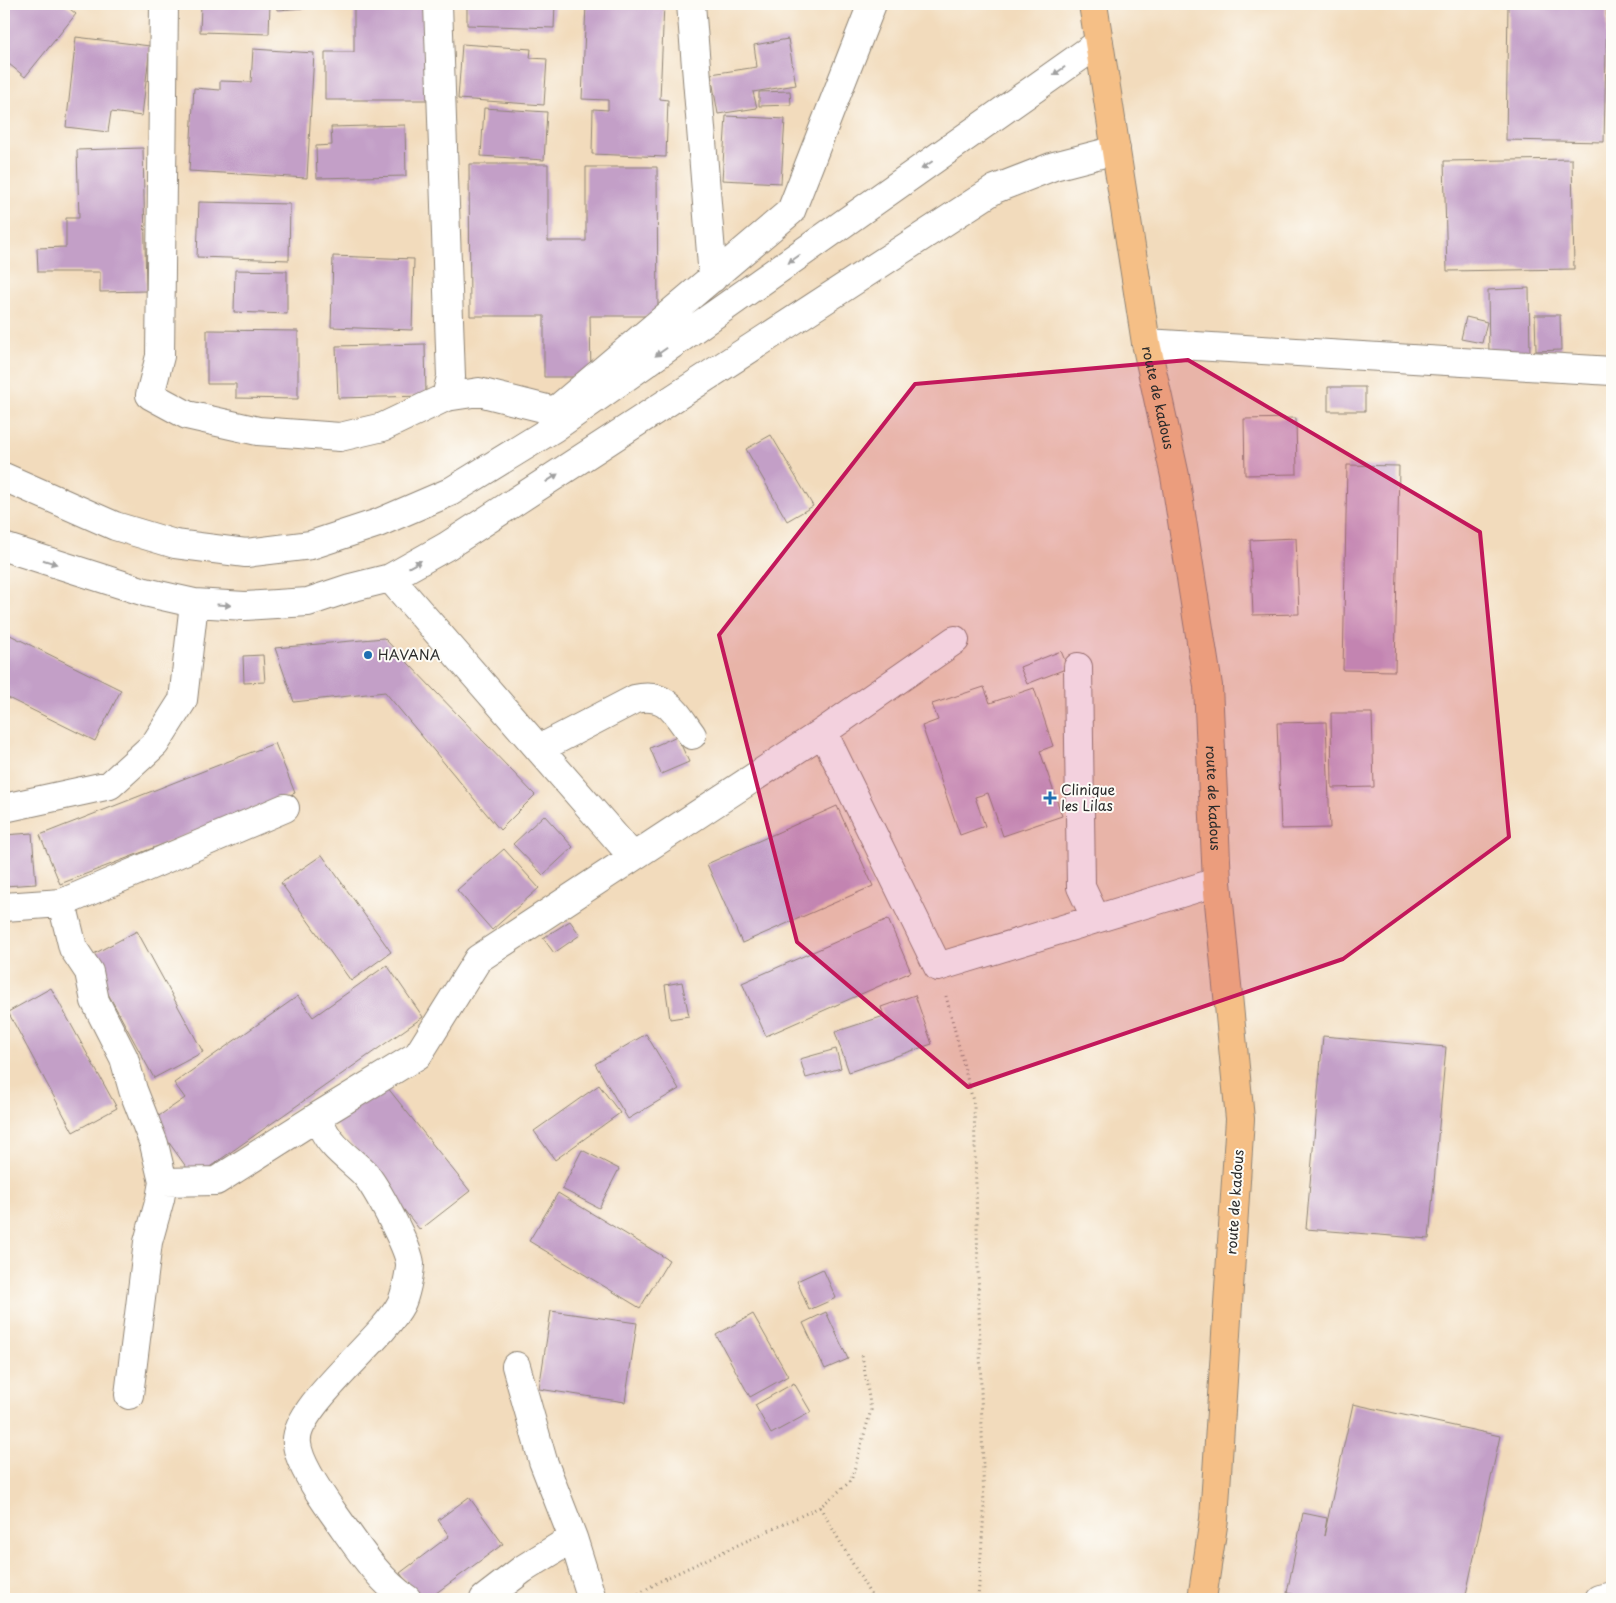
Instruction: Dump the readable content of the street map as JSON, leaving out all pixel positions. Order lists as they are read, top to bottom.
{
  "streets": {
    "main road": ["route de kadous"]
  },
  "places": {
    "other": ["HAVANA"],
    "health": ["Clinique les Lilas"]
  }
}
